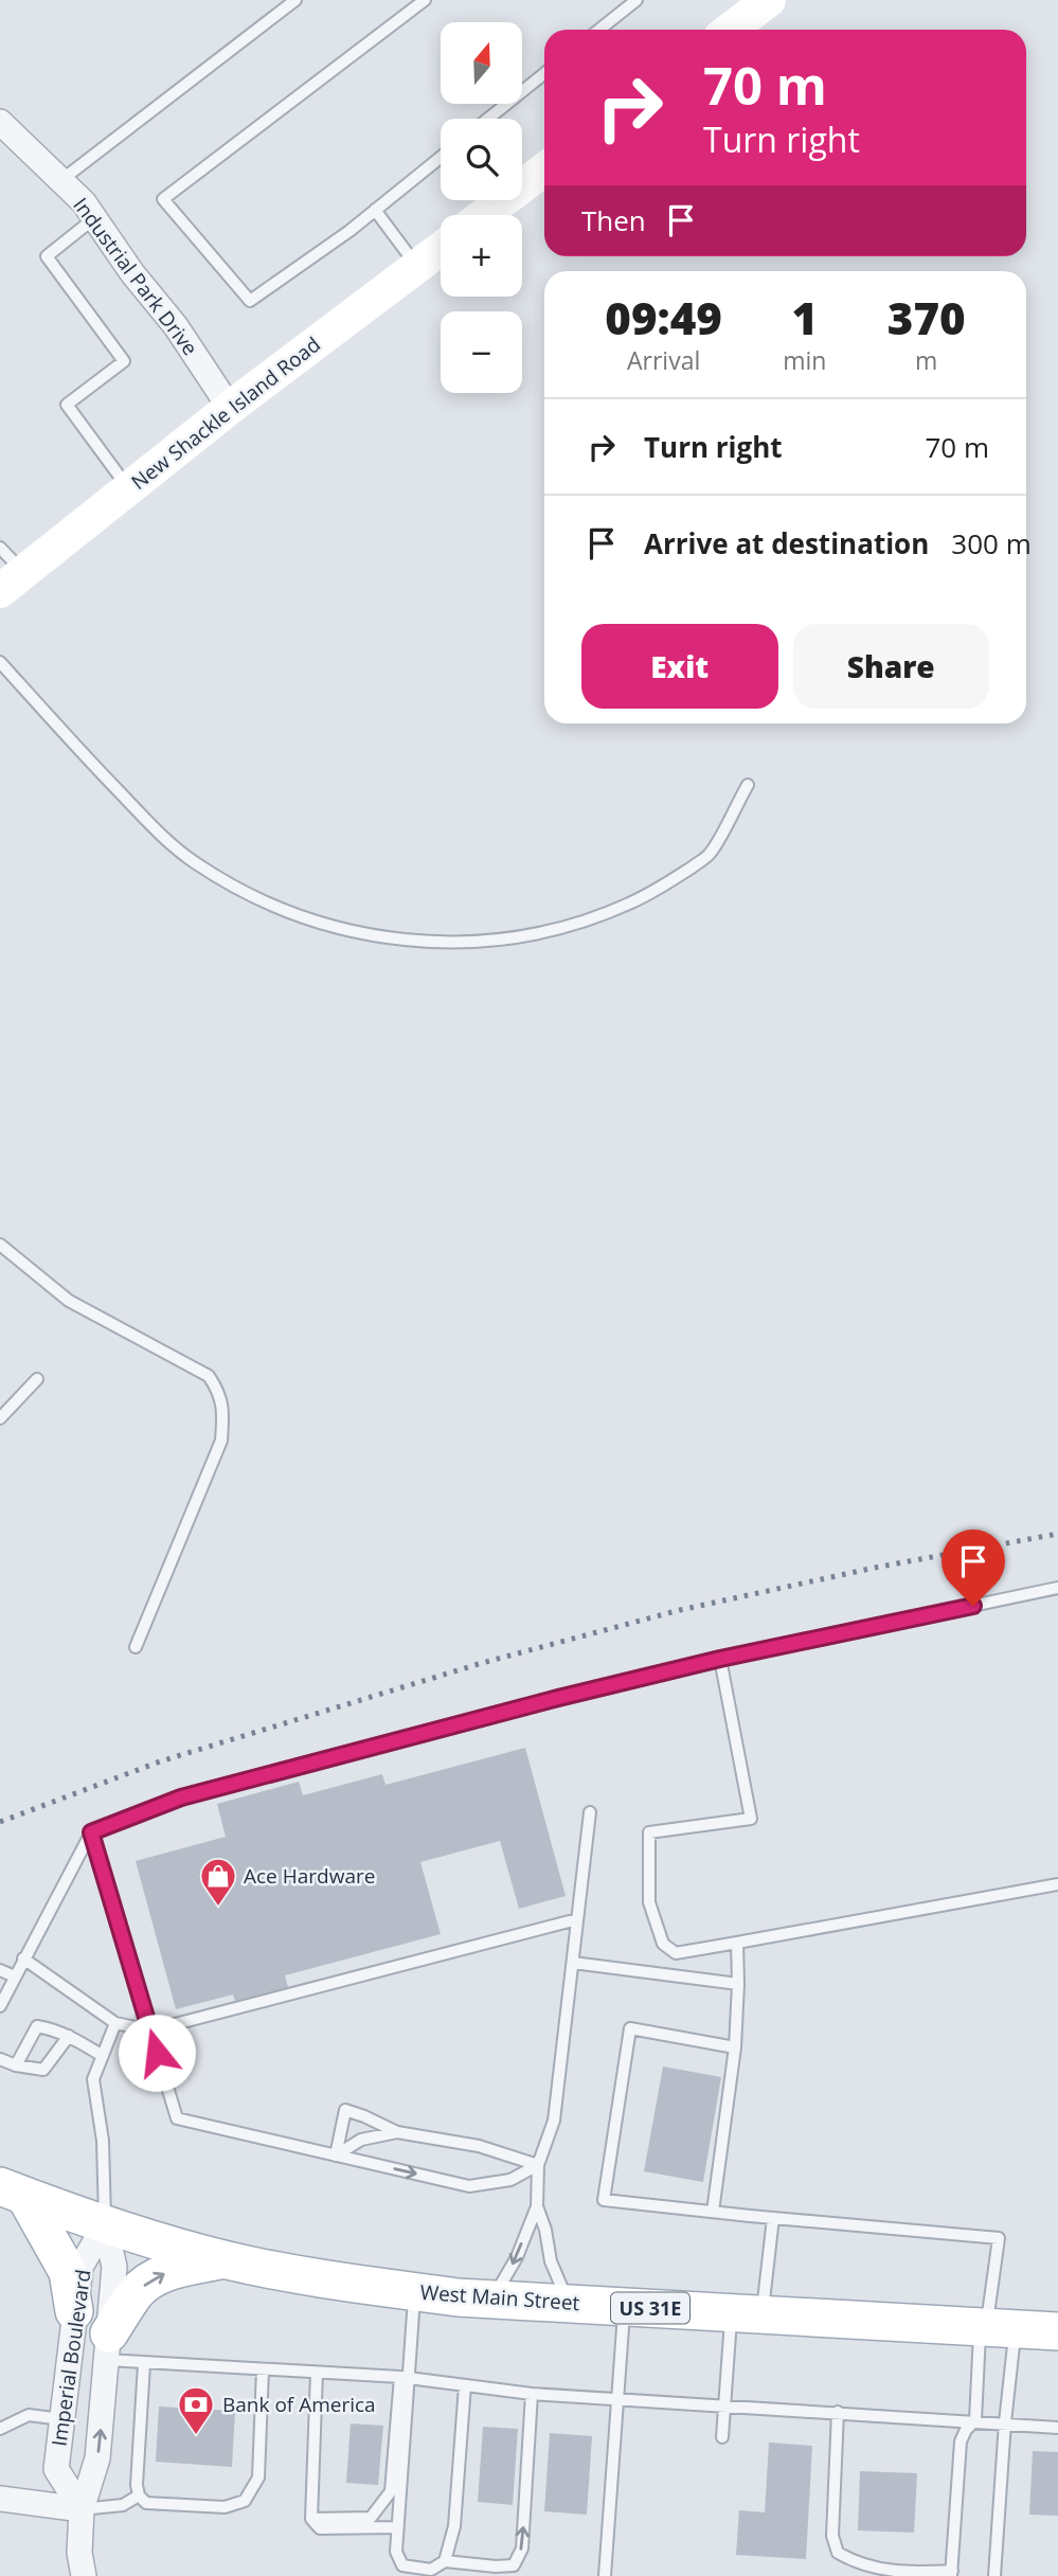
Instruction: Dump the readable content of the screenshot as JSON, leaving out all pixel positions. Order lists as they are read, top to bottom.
{
  "streets": {
    "main road": ["New Shackle Island Road", "West Main Street", "US 31E"],
    "street": ["Industrial Park Drive", "Imperial Boulevard"]
  },
  "crossings": [
    ["Industrial Park Drive", "New Shackle Island Road"],
    ["West Main Street", "Imperial Boulevard"]
  ],
  "places": {
    "shop": ["Ace Hardware"],
    "bank": ["Bank of America"]
  },
  "north": "top",
  "page": {
    "map_buttons": ["+", "−"],
    "turn": ["70 m", "Turn right"],
    "then": "Then",
    "eta": [
      "09:49",
      "Arrival",
      "1",
      "min",
      "370",
      "m"
    ],
    "list": [
      {
        "name": "Turn right",
        "value": "70 m"
      },
      {
        "name": "Arrive at destination",
        "value": "300 m"
      }
    ],
    "buttons": ["Exit", "Share"]
  }
}
